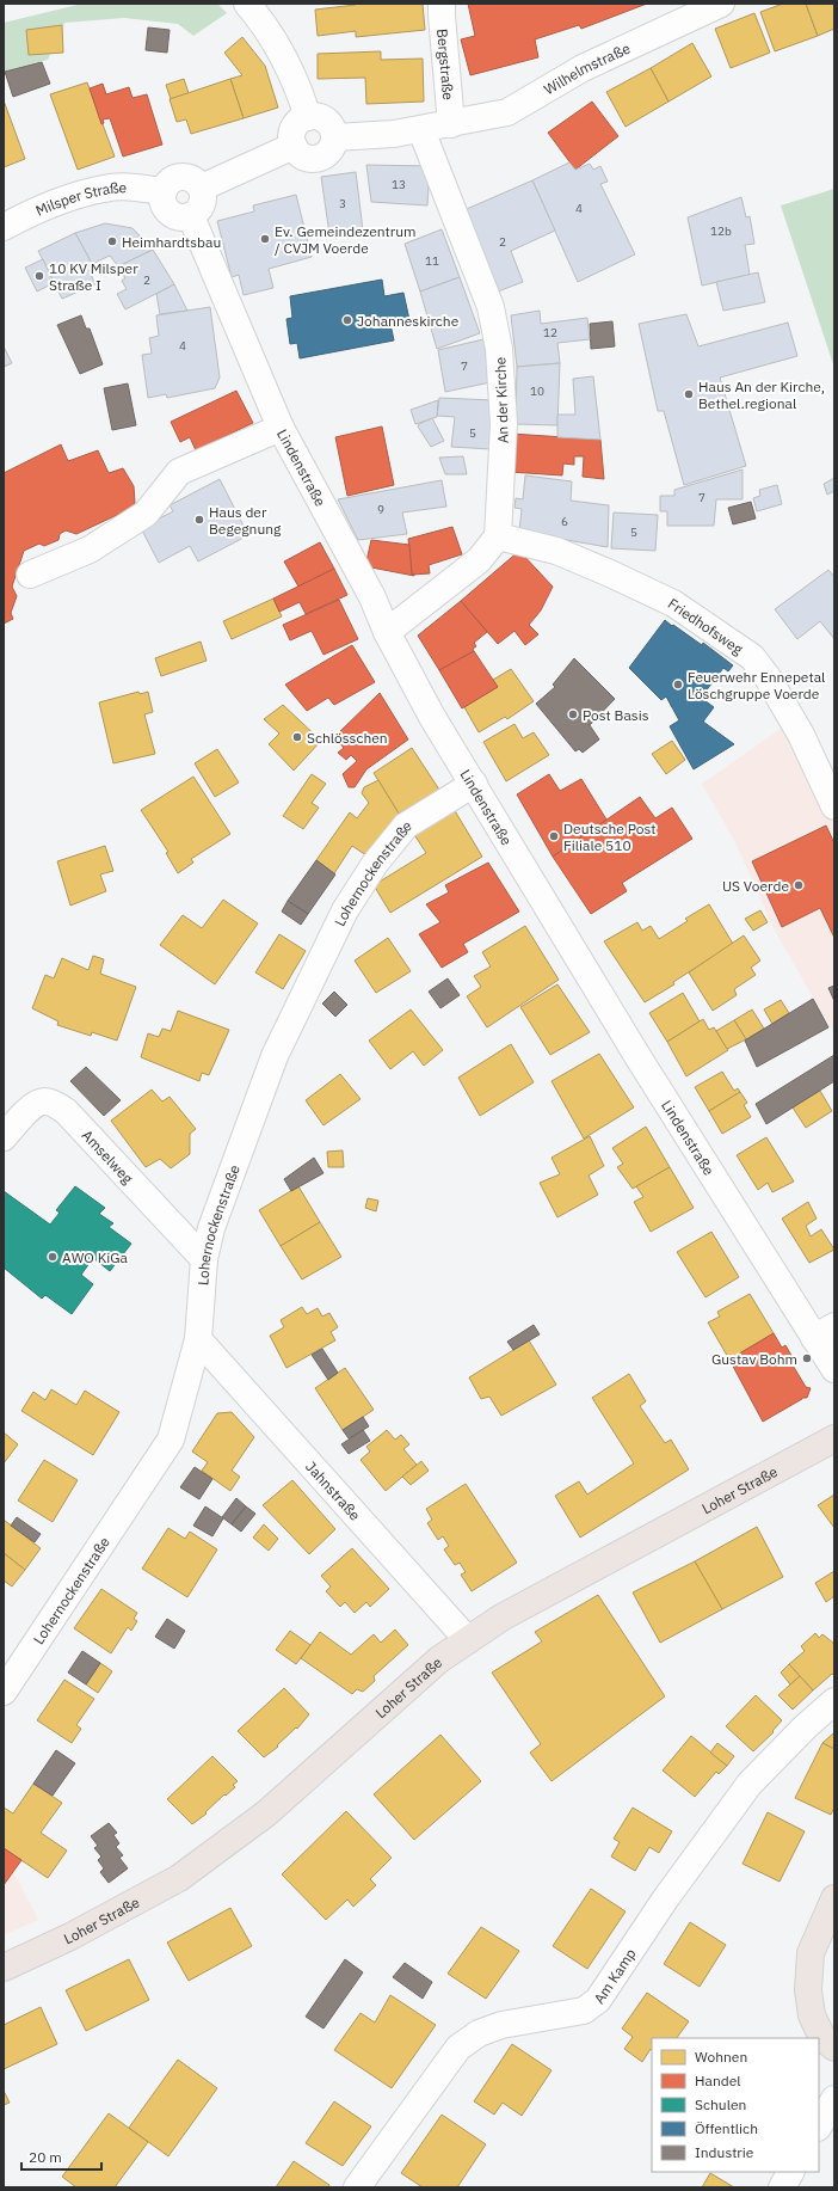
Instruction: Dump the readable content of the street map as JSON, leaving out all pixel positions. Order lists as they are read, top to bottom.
{
  "streets": {
    "main road": ["Loher Straße"],
    "street": [
      "Bergstraße",
      "Wilhelmstraße",
      "Milsper Straße",
      "An der Kirche",
      "Lindenstraße",
      "Friedhofsweg",
      "Lohernockenstraße",
      "Amselweg",
      "Jahnstraße",
      "Am Kamp"
    ]
  },
  "crossings": [
    ["Bergstraße", "Wilhelmstraße"],
    ["Milsper Straße", "Lindenstraße"],
    ["An der Kirche", "Friedhofsweg"],
    ["Lindenstraße", "Lohernockenstraße"],
    ["Lohernockenstraße", "Amselweg"],
    ["Lohernockenstraße", "Jahnstraße"],
    ["Jahnstraße", "Loher Straße"]
  ],
  "places": [
    "Ev. Gemeindezentrum / CVJM Voerde",
    "Heimhardtsbau",
    "10 KV Milsper Straße I",
    "Johanneskirche",
    "Haus An der Kirche, Bethel.regional",
    "Haus der Begegnung",
    "Feuerwehr Ennepetal Löschgruppe Voerde",
    "Post Basis",
    "Schlösschen",
    "Deutsche Post Filiale 510",
    "US Voerde",
    "AWO KiGa",
    "Gustav Bohm"
  ],
  "house_numbers": [
    "13",
    "3",
    "4",
    "12b",
    "2",
    "11",
    "2",
    "12",
    "4",
    "7",
    "10",
    "5",
    "7",
    "9",
    "6",
    "5"
  ],
  "legend": [
    "Wohnen",
    "Handel",
    "Schulen",
    "Öffentlich",
    "Industrie"
  ],
  "scale_bar": "20 m"
}
